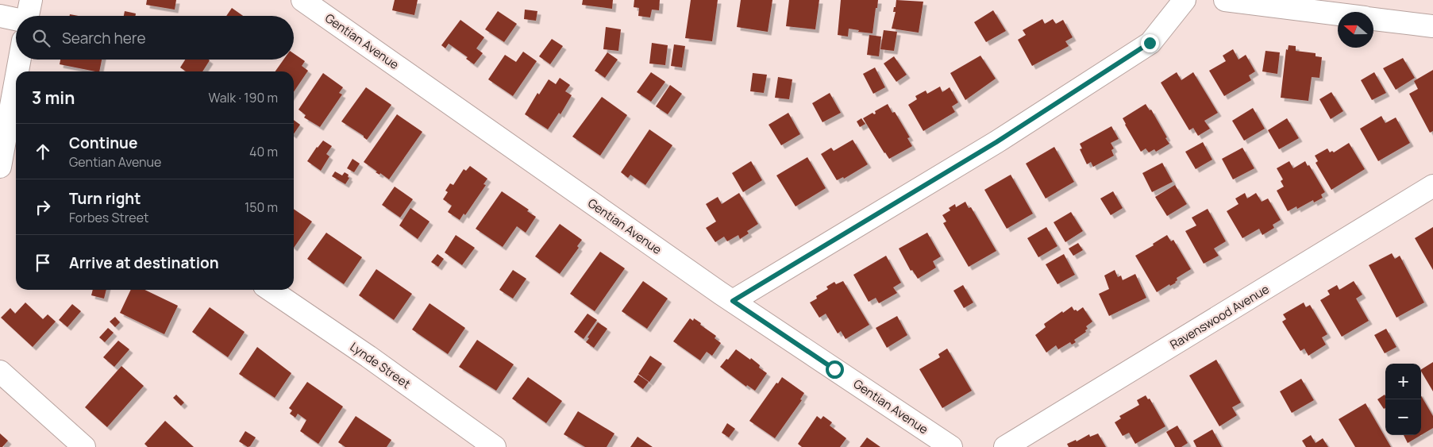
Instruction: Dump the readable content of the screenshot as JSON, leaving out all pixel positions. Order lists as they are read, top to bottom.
{
  "streets": {
    "street": ["Gentian Avenue", "Ravenswood Avenue", "Lynde Street"]
  },
  "north": "left",
  "page": {
    "search": "Search here",
    "heading": ["3 min", "Walk · 190 m"],
    "list": [
      ["Continue", "Gentian Avenue", "40 m"],
      ["Turn right", "Forbes Street", "150 m"],
      "Arrive at destination"
    ],
    "map_buttons": ["+", "−"]
  }
}
